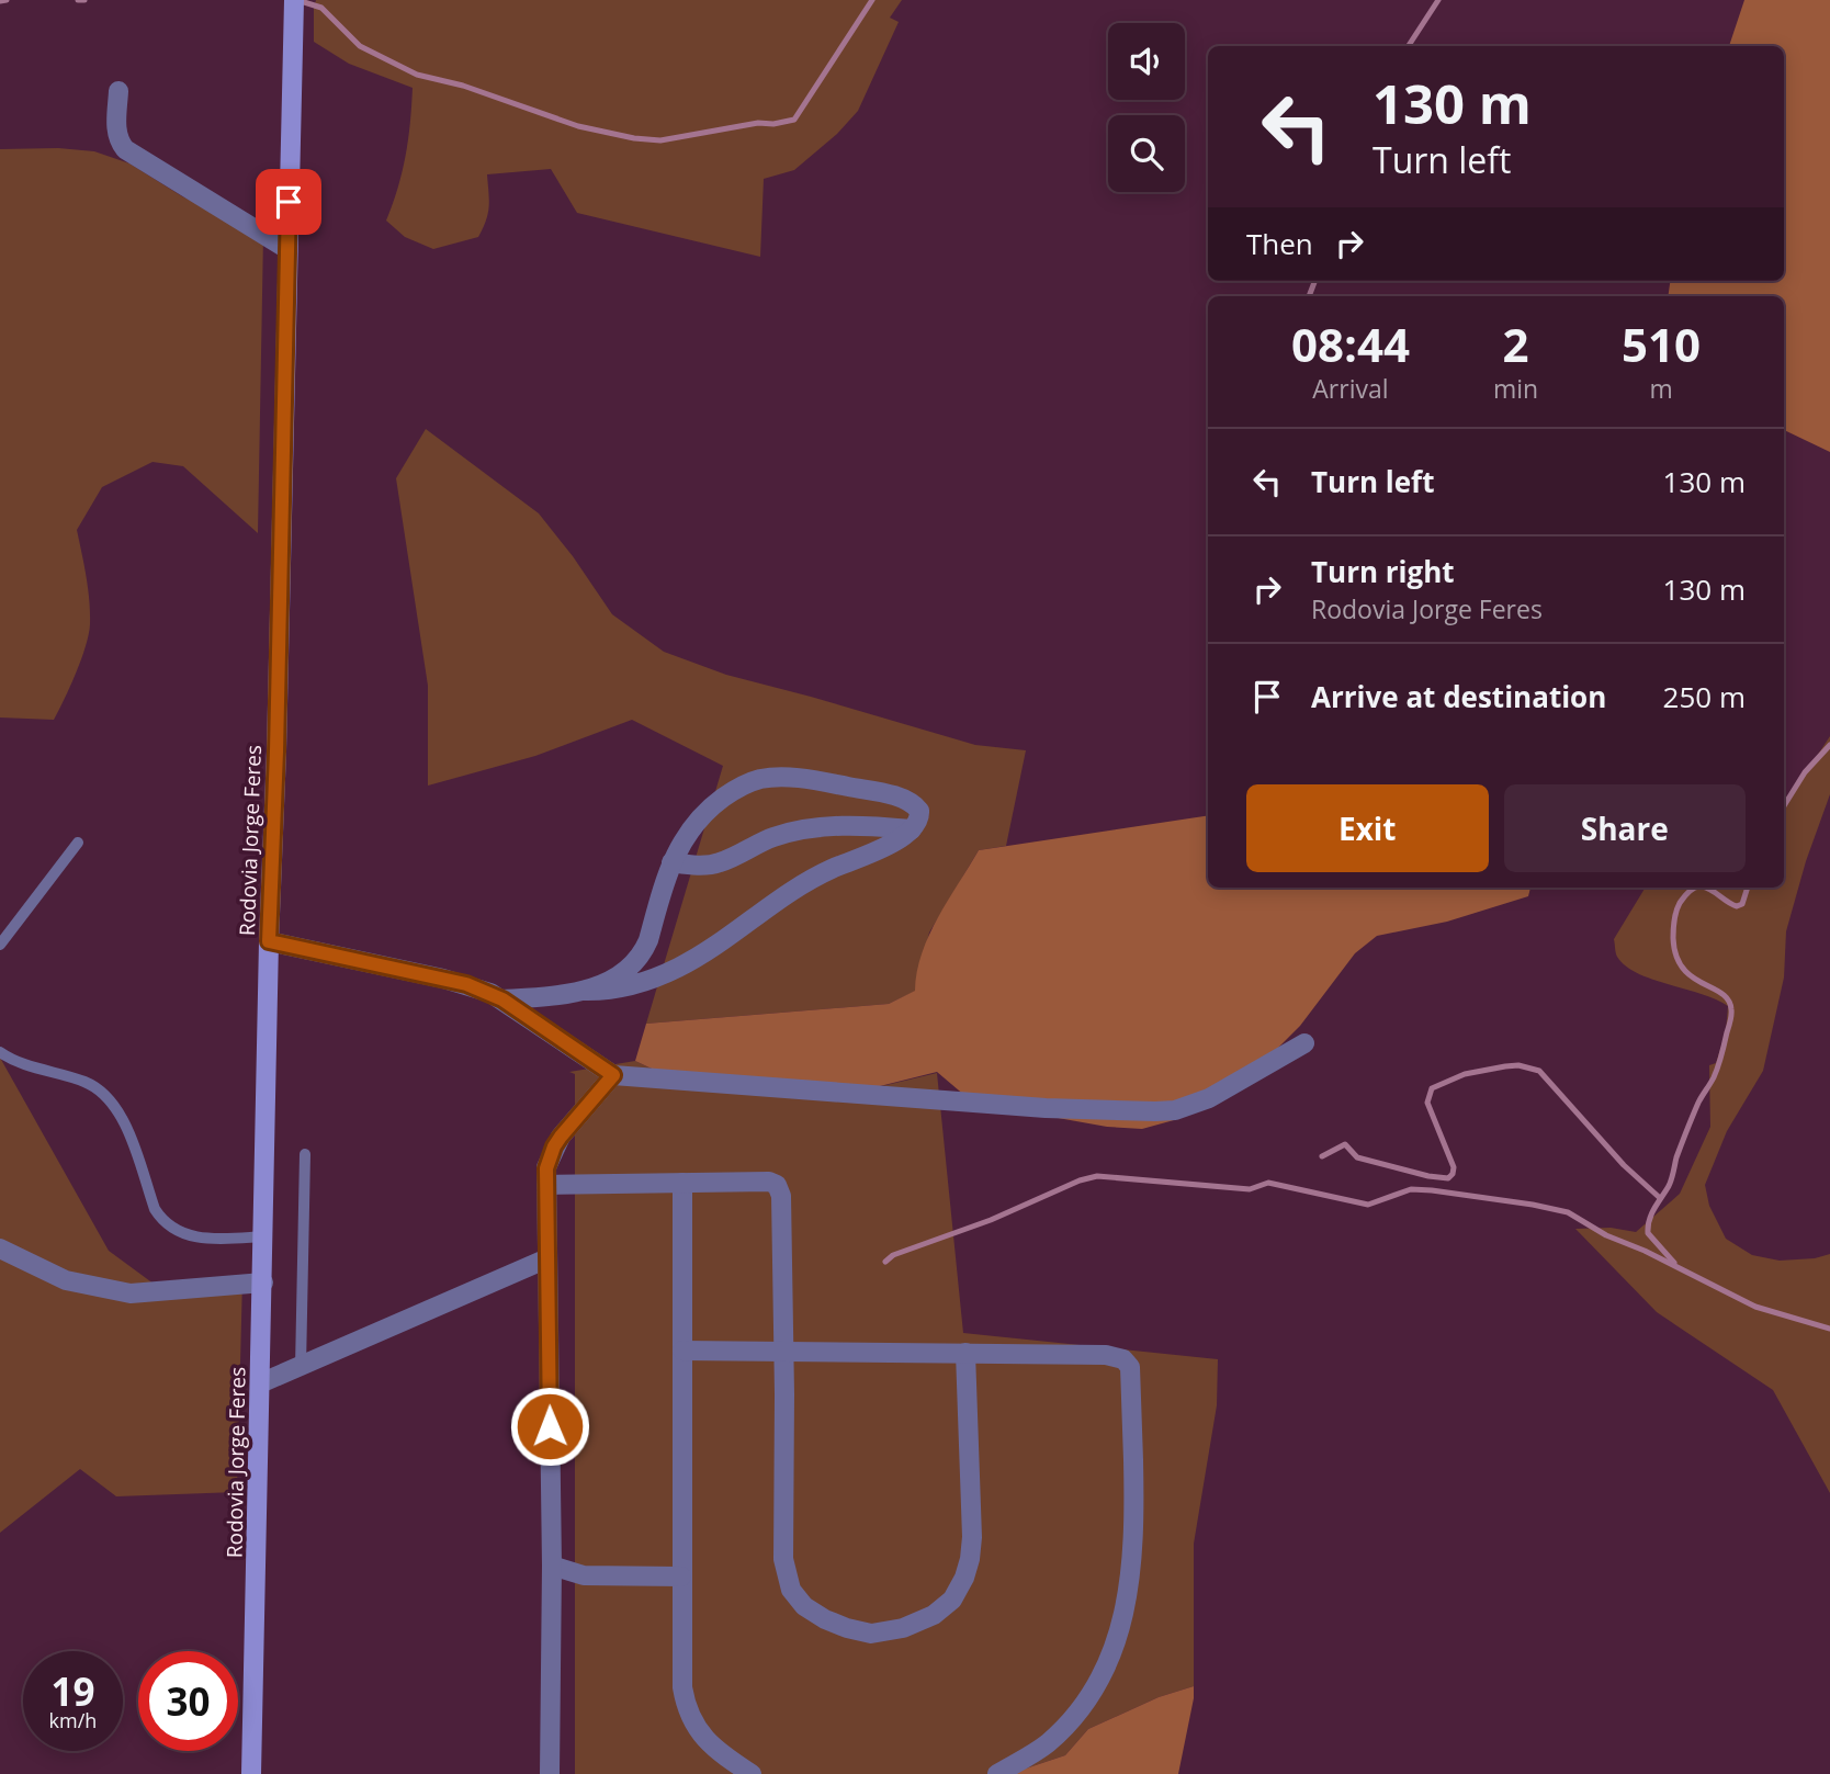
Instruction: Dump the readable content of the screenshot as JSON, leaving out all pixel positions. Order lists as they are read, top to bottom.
{
  "streets": {
    "main road": ["Rodovia Jorge Feres"]
  },
  "page": {
    "turn": ["130 m", "Turn left"],
    "then": "Then",
    "eta": [
      "08:44",
      "Arrival",
      "2",
      "min",
      "510",
      "m"
    ],
    "list": [
      {
        "name": "Turn left",
        "value": "130 m"
      },
      {
        "name": "Turn right",
        "note": "Rodovia Jorge Feres",
        "value": "130 m"
      },
      {
        "name": "Arrive at destination",
        "value": "250 m"
      }
    ],
    "buttons": ["Exit", "Share"],
    "speed": "19 km/h",
    "limit": "30"
  }
}
